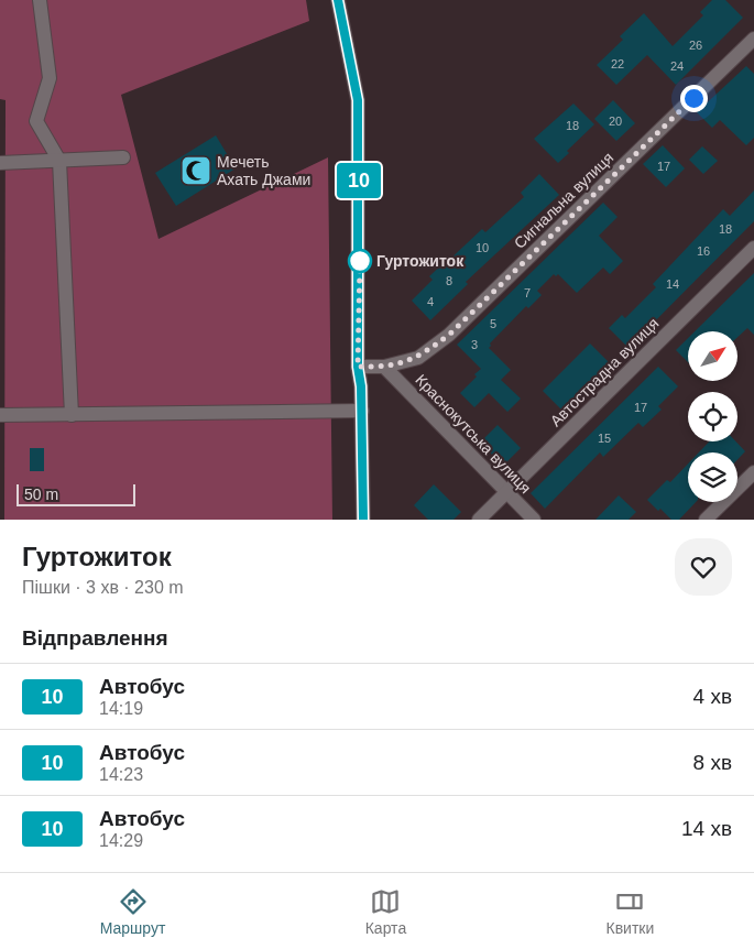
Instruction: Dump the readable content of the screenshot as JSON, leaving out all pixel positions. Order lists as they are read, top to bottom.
{
  "streets": {
    "street": ["Сигнальна вулиця", "Автострадна вулиця", "Краснокутська вулиця"]
  },
  "crossings": [
    ["Сигнальна вулиця", "Краснокутська вулиця"],
    ["Автострадна вулиця", "Краснокутська вулиця"]
  ],
  "places": {
    "mosque": ["Мечеть Ахать Джами"],
    "other": ["Гуртожиток"]
  },
  "lines": ["bus line 10"],
  "house_numbers": [
    "26",
    "22",
    "24",
    "20",
    "18",
    "17",
    "18",
    "10",
    "16",
    "8",
    "14",
    "7",
    "4",
    "5",
    "3",
    "17",
    "15"
  ],
  "scale_bar": "50 m",
  "north": "top right",
  "page": {
    "on_map": "10",
    "scale": "50 m",
    "heading": [
      ["Гуртожиток", "Пішки · 3 хв · 230 m"],
      "Відправлення"
    ],
    "list": [
      {
        "mark": "10",
        "name": "Автобус",
        "note": "14:19",
        "value": "4 хв"
      },
      {
        "mark": "10",
        "name": "Автобус",
        "note": "14:23",
        "value": "8 хв"
      },
      {
        "mark": "10",
        "name": "Автобус",
        "note": "14:29",
        "value": "14 хв"
      }
    ],
    "tabs": ["Маршрут", "Карта", "Квитки"]
  }
}
